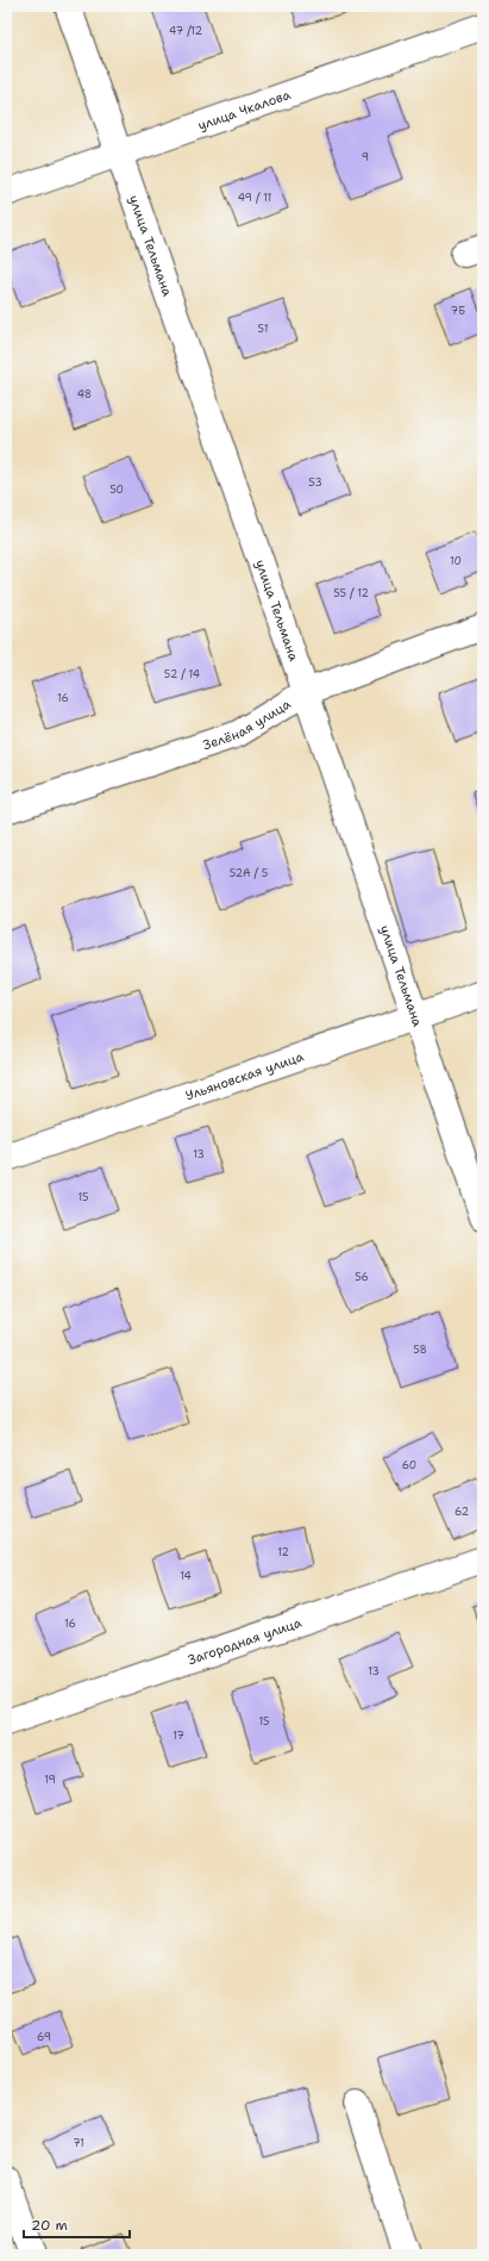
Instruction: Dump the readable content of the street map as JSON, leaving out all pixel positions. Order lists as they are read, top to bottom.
{
  "streets": {
    "street": [
      "улица Чкалова",
      "улица Тельмана",
      "Зелёная улица",
      "Ульяновская улица",
      "Загородная улица"
    ]
  },
  "crossings": [
    ["улица Чкалова", "улица Тельмана"],
    ["улица Тельмана", "Зелёная улица"],
    ["улица Тельмана", "Ульяновская улица"]
  ],
  "house_numbers": [
    "47 /12",
    "9",
    "49 / 11",
    "7Б",
    "51",
    "48",
    "53",
    "50",
    "10",
    "55 / 12",
    "52 / 14",
    "16",
    "52А / 5",
    "13",
    "15",
    "56",
    "58",
    "60",
    "62",
    "12",
    "14",
    "16",
    "13",
    "15",
    "17",
    "19",
    "69",
    "71"
  ],
  "scale_bar": "20 m"
}
